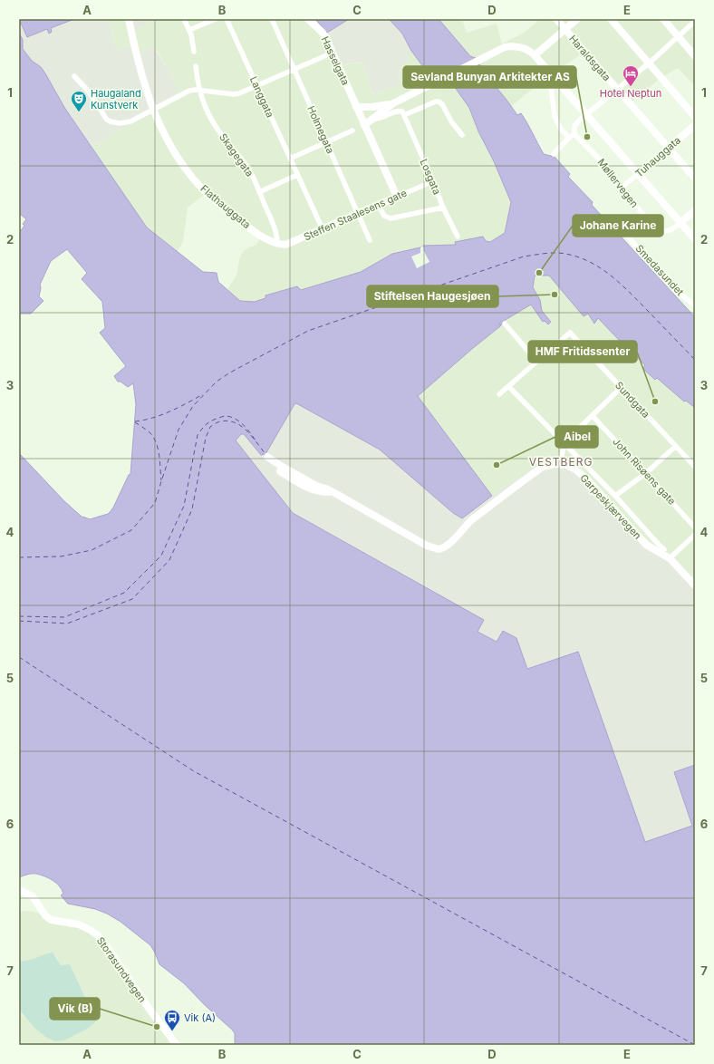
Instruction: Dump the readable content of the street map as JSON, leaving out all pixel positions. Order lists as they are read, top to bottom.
{
  "streets": {
    "street": [
      "Haraldsgata",
      "Hasselgata",
      "Langgata",
      "Holmegata",
      "Skagegata",
      "Tuhauggata",
      "Losgata",
      "Møllervegen",
      "Flathauggata",
      "Steffen Staalesens gate",
      "Smedasundet",
      "Sundgata",
      "John Risøens gate",
      "Garpeskjærvegen",
      "Storasundvegen"
    ]
  },
  "crossings": [
    ["Haraldsgata", "Tuhauggata"],
    ["Hasselgata", "Steffen Staalesens gate"],
    ["Langgata", "Steffen Staalesens gate"],
    ["Holmegata", "Steffen Staalesens gate"],
    ["Skagegata", "Flathauggata"],
    ["Skagegata", "Steffen Staalesens gate"],
    ["Tuhauggata", "Møllervegen"],
    ["Losgata", "Steffen Staalesens gate"],
    ["Flathauggata", "Steffen Staalesens gate"]
  ],
  "districts": ["VESTBERG"],
  "places": {
    "hotel": ["Hotel Neptun"],
    "theatre": ["Haugaland Kunstverk"],
    "other": [
      "Sevland Bunyan Arkitekter AS",
      "Johane Karine",
      "Stiftelsen Haugesjøen",
      "HMF Fritidssenter",
      "Aibel",
      "Vik (B)"
    ],
    "bus stop": ["Vik (A)"]
  },
  "grid": {
    "columns": [
      "A",
      "B",
      "C",
      "D",
      "E"
    ],
    "rows": [
      "1",
      "2",
      "3",
      "4",
      "5",
      "6",
      "7"
    ]
  }
}
